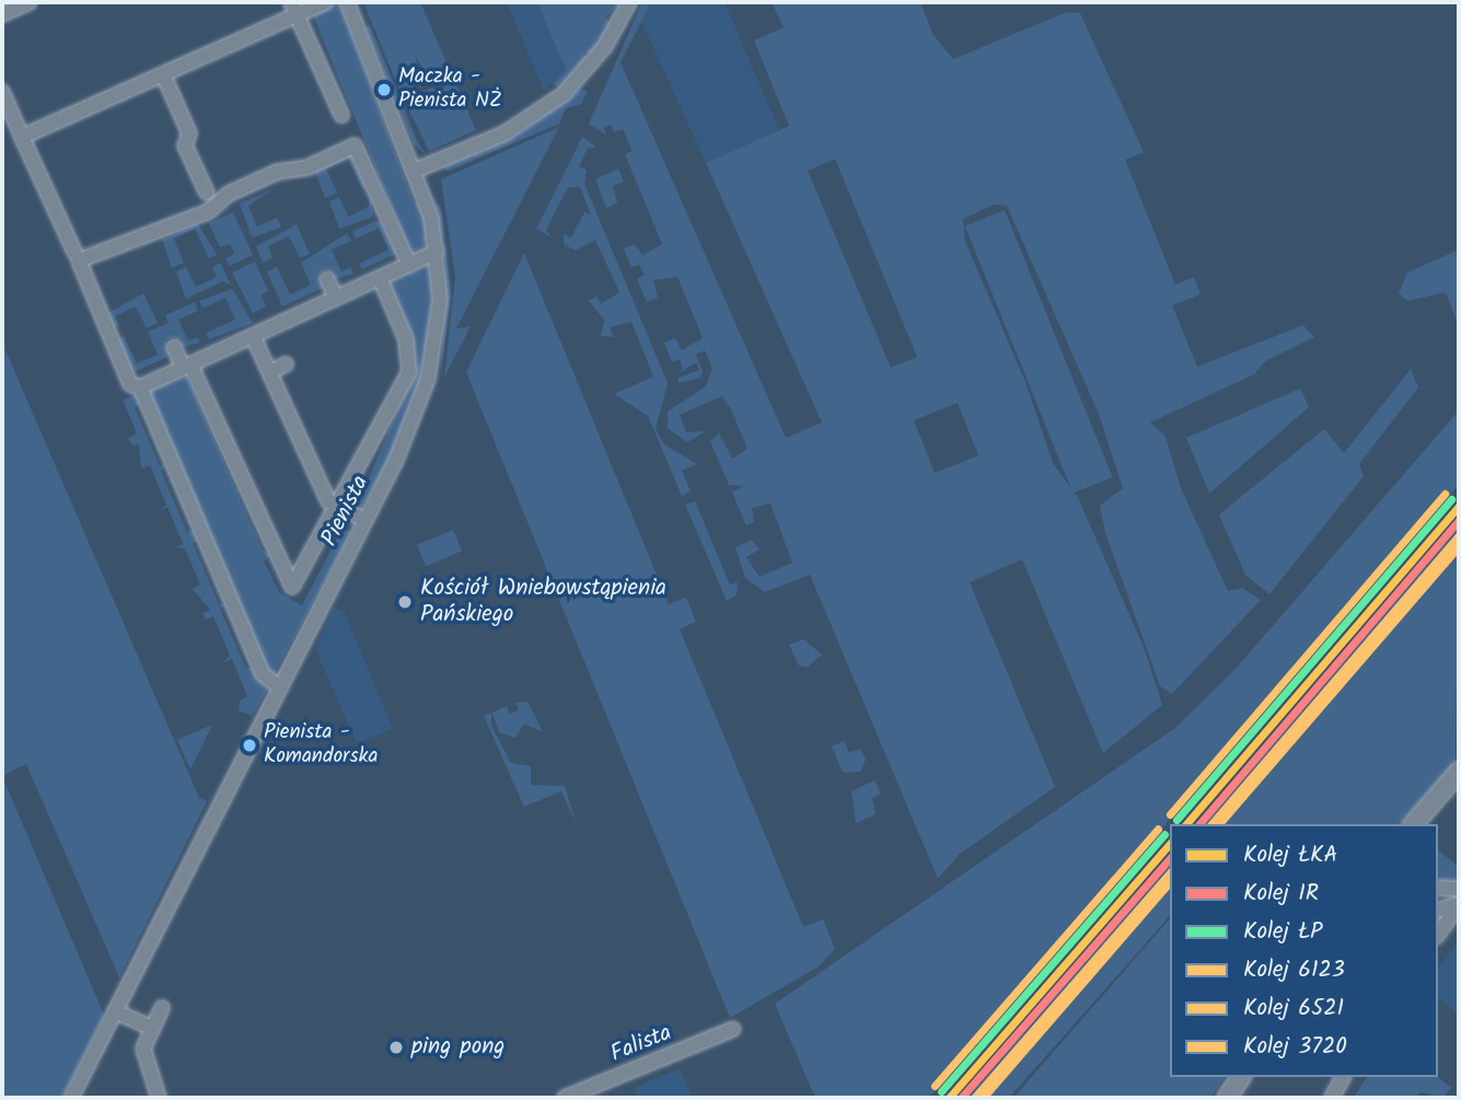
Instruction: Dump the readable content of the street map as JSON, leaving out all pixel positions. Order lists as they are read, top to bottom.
{
  "streets": {
    "street": ["Pienista", "Falista"]
  },
  "places": [
    "Maczka - Pienista NŻ",
    "Kościół Wniebowstąpienia Pańskiego",
    "Pienista - Komandorska",
    "ping pong"
  ],
  "lines": [
    "rail line 6521",
    "rail line ŁP",
    "rail line ŁKA",
    "rail line IR",
    "rail line 6123",
    "rail line 3720"
  ],
  "legend": [
    "Kolej ŁKA",
    "Kolej IR",
    "Kolej ŁP",
    "Kolej 6123",
    "Kolej 6521",
    "Kolej 3720"
  ]
}
